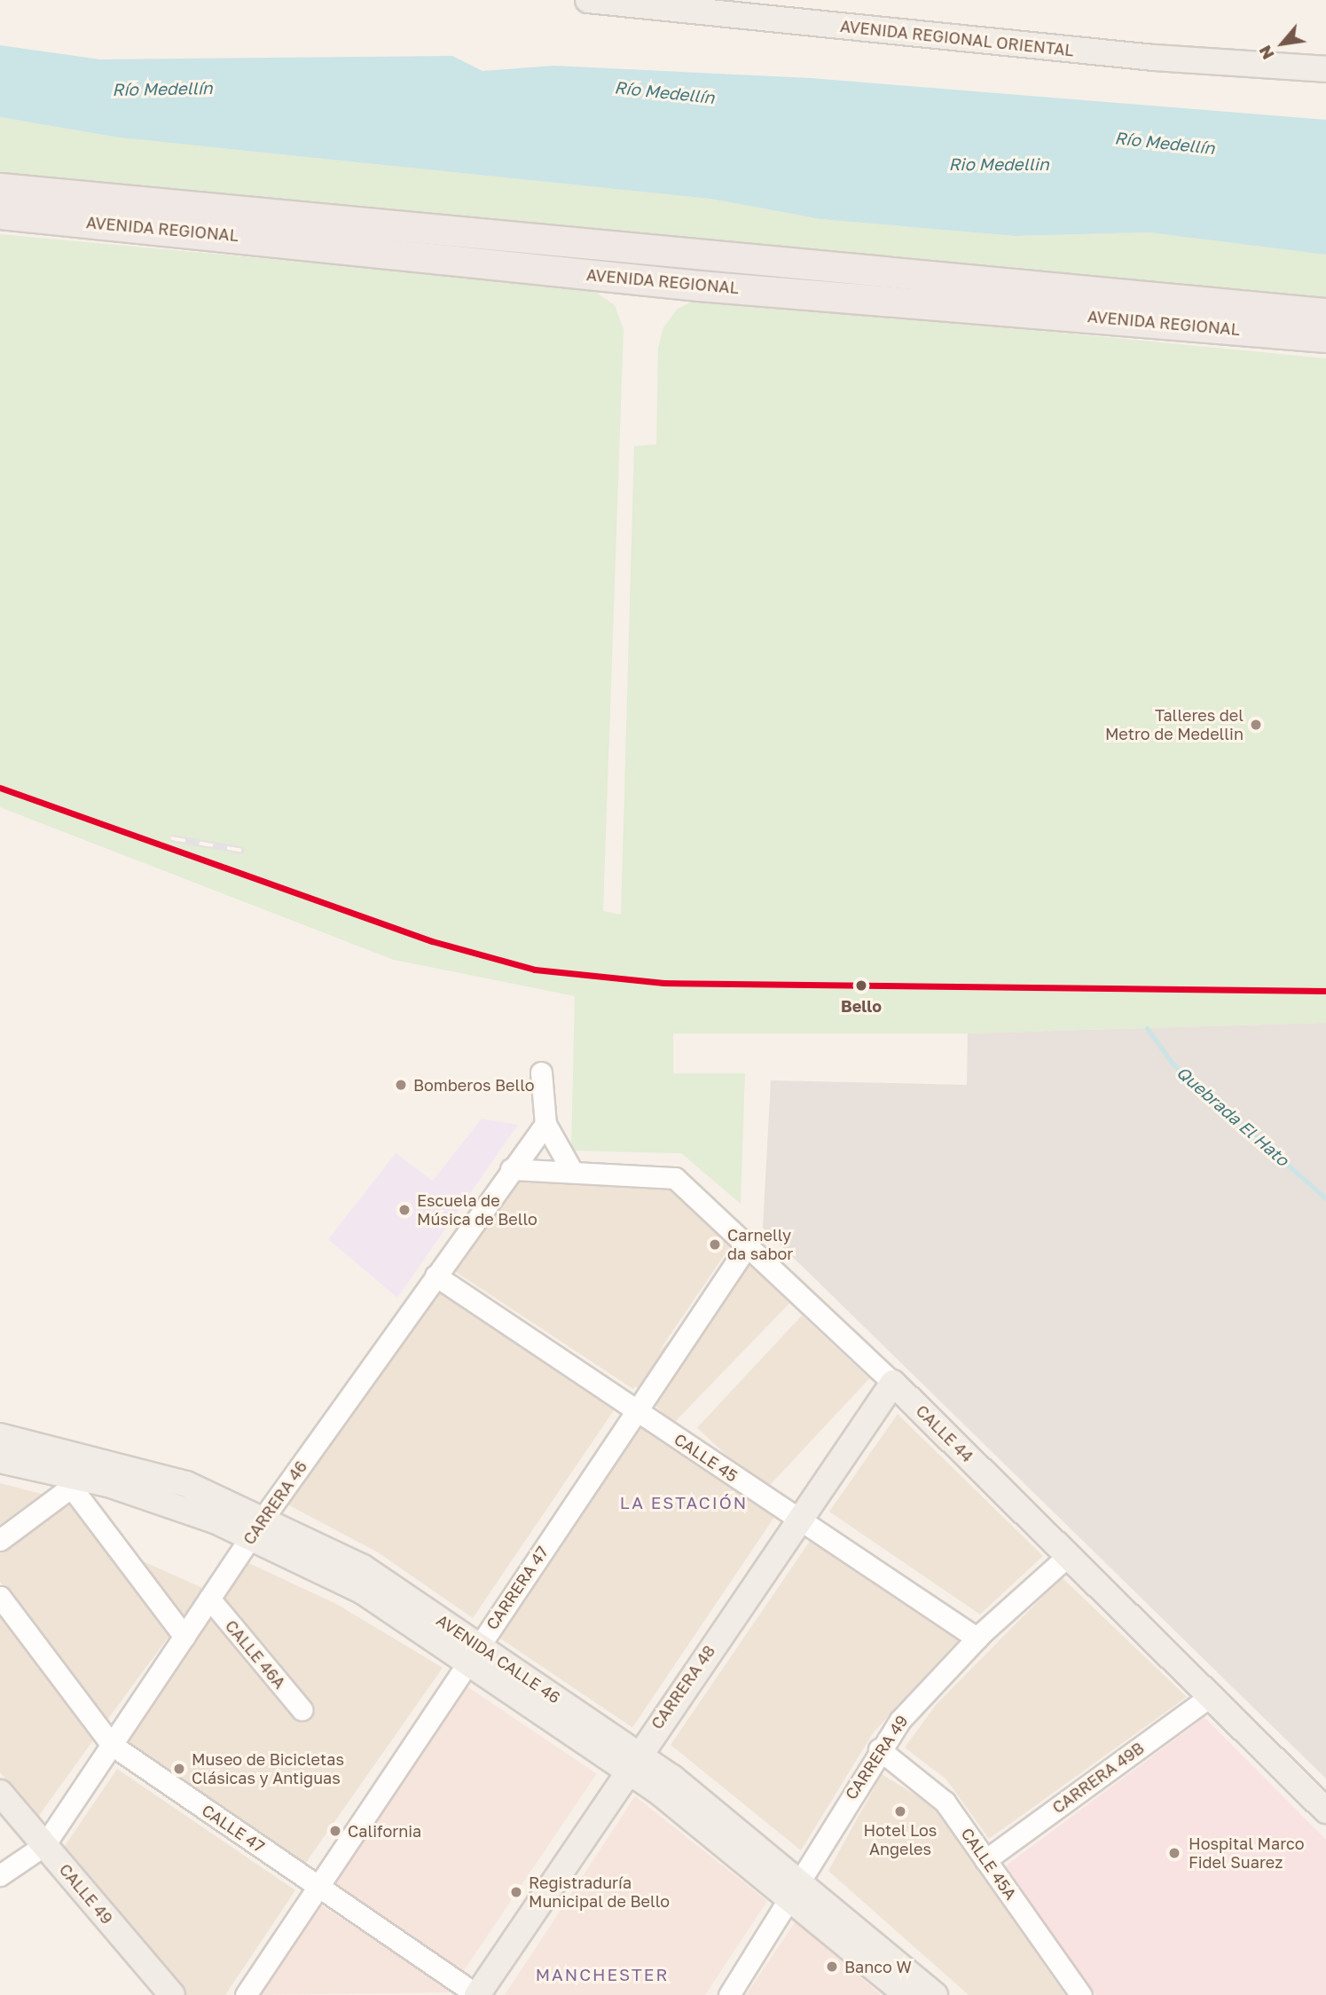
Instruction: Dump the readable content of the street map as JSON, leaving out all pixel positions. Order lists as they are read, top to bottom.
{
  "streets": {
    "highway": ["AVENIDA REGIONAL"],
    "main road": [
      "AVENIDA REGIONAL ORIENTAL",
      "CALLE 44",
      "AVENIDA CALLE 46",
      "CARRERA 48",
      "CALLE 49"
    ],
    "street": [
      "CALLE 45",
      "CARRERA 46",
      "CARRERA 47",
      "CALLE 46A",
      "CARRERA 49",
      "CARRERA 49B",
      "CALLE 47",
      "CALLE 45A"
    ]
  },
  "crossings": [
    ["CALLE 44", "CARRERA 46"],
    ["CALLE 44", "CARRERA 47"],
    ["CALLE 44", "CARRERA 48"],
    ["CALLE 44", "CARRERA 49"],
    ["CALLE 44", "CARRERA 49B"],
    ["CALLE 45", "CARRERA 46"],
    ["CALLE 45", "CARRERA 47"],
    ["CALLE 45", "CARRERA 48"],
    ["CALLE 45", "CARRERA 49"],
    ["CARRERA 46", "CALLE 46A"],
    ["CARRERA 46", "AVENIDA CALLE 46"],
    ["CARRERA 46", "CALLE 47"],
    ["CARRERA 46", "CALLE 49"],
    ["CARRERA 47", "AVENIDA CALLE 46"],
    ["CARRERA 47", "CALLE 47"],
    ["AVENIDA CALLE 46", "CARRERA 48"],
    ["AVENIDA CALLE 46", "CARRERA 49"],
    ["CARRERA 48", "CALLE 47"],
    ["CARRERA 49", "CALLE 45A"],
    ["CARRERA 49B", "CALLE 45A"]
  ],
  "districts": ["LA ESTACIÓN", "MANCHESTER"],
  "water": ["Río Medellín", "Rio Medellin", "Quebrada El Hato"],
  "places": [
    "Talleres del Metro de Medellin",
    "Bello",
    "Bomberos Bello",
    "Escuela de Música de Bello",
    "Carnelly da sabor",
    "Museo de Bicicletas Clásicas y Antiguas",
    "Hotel Los Angeles",
    "California",
    "Hospital Marco Fidel Suarez",
    "Registraduría Municipal de Bello",
    "Banco W"
  ],
  "north": "bottom left"
}
